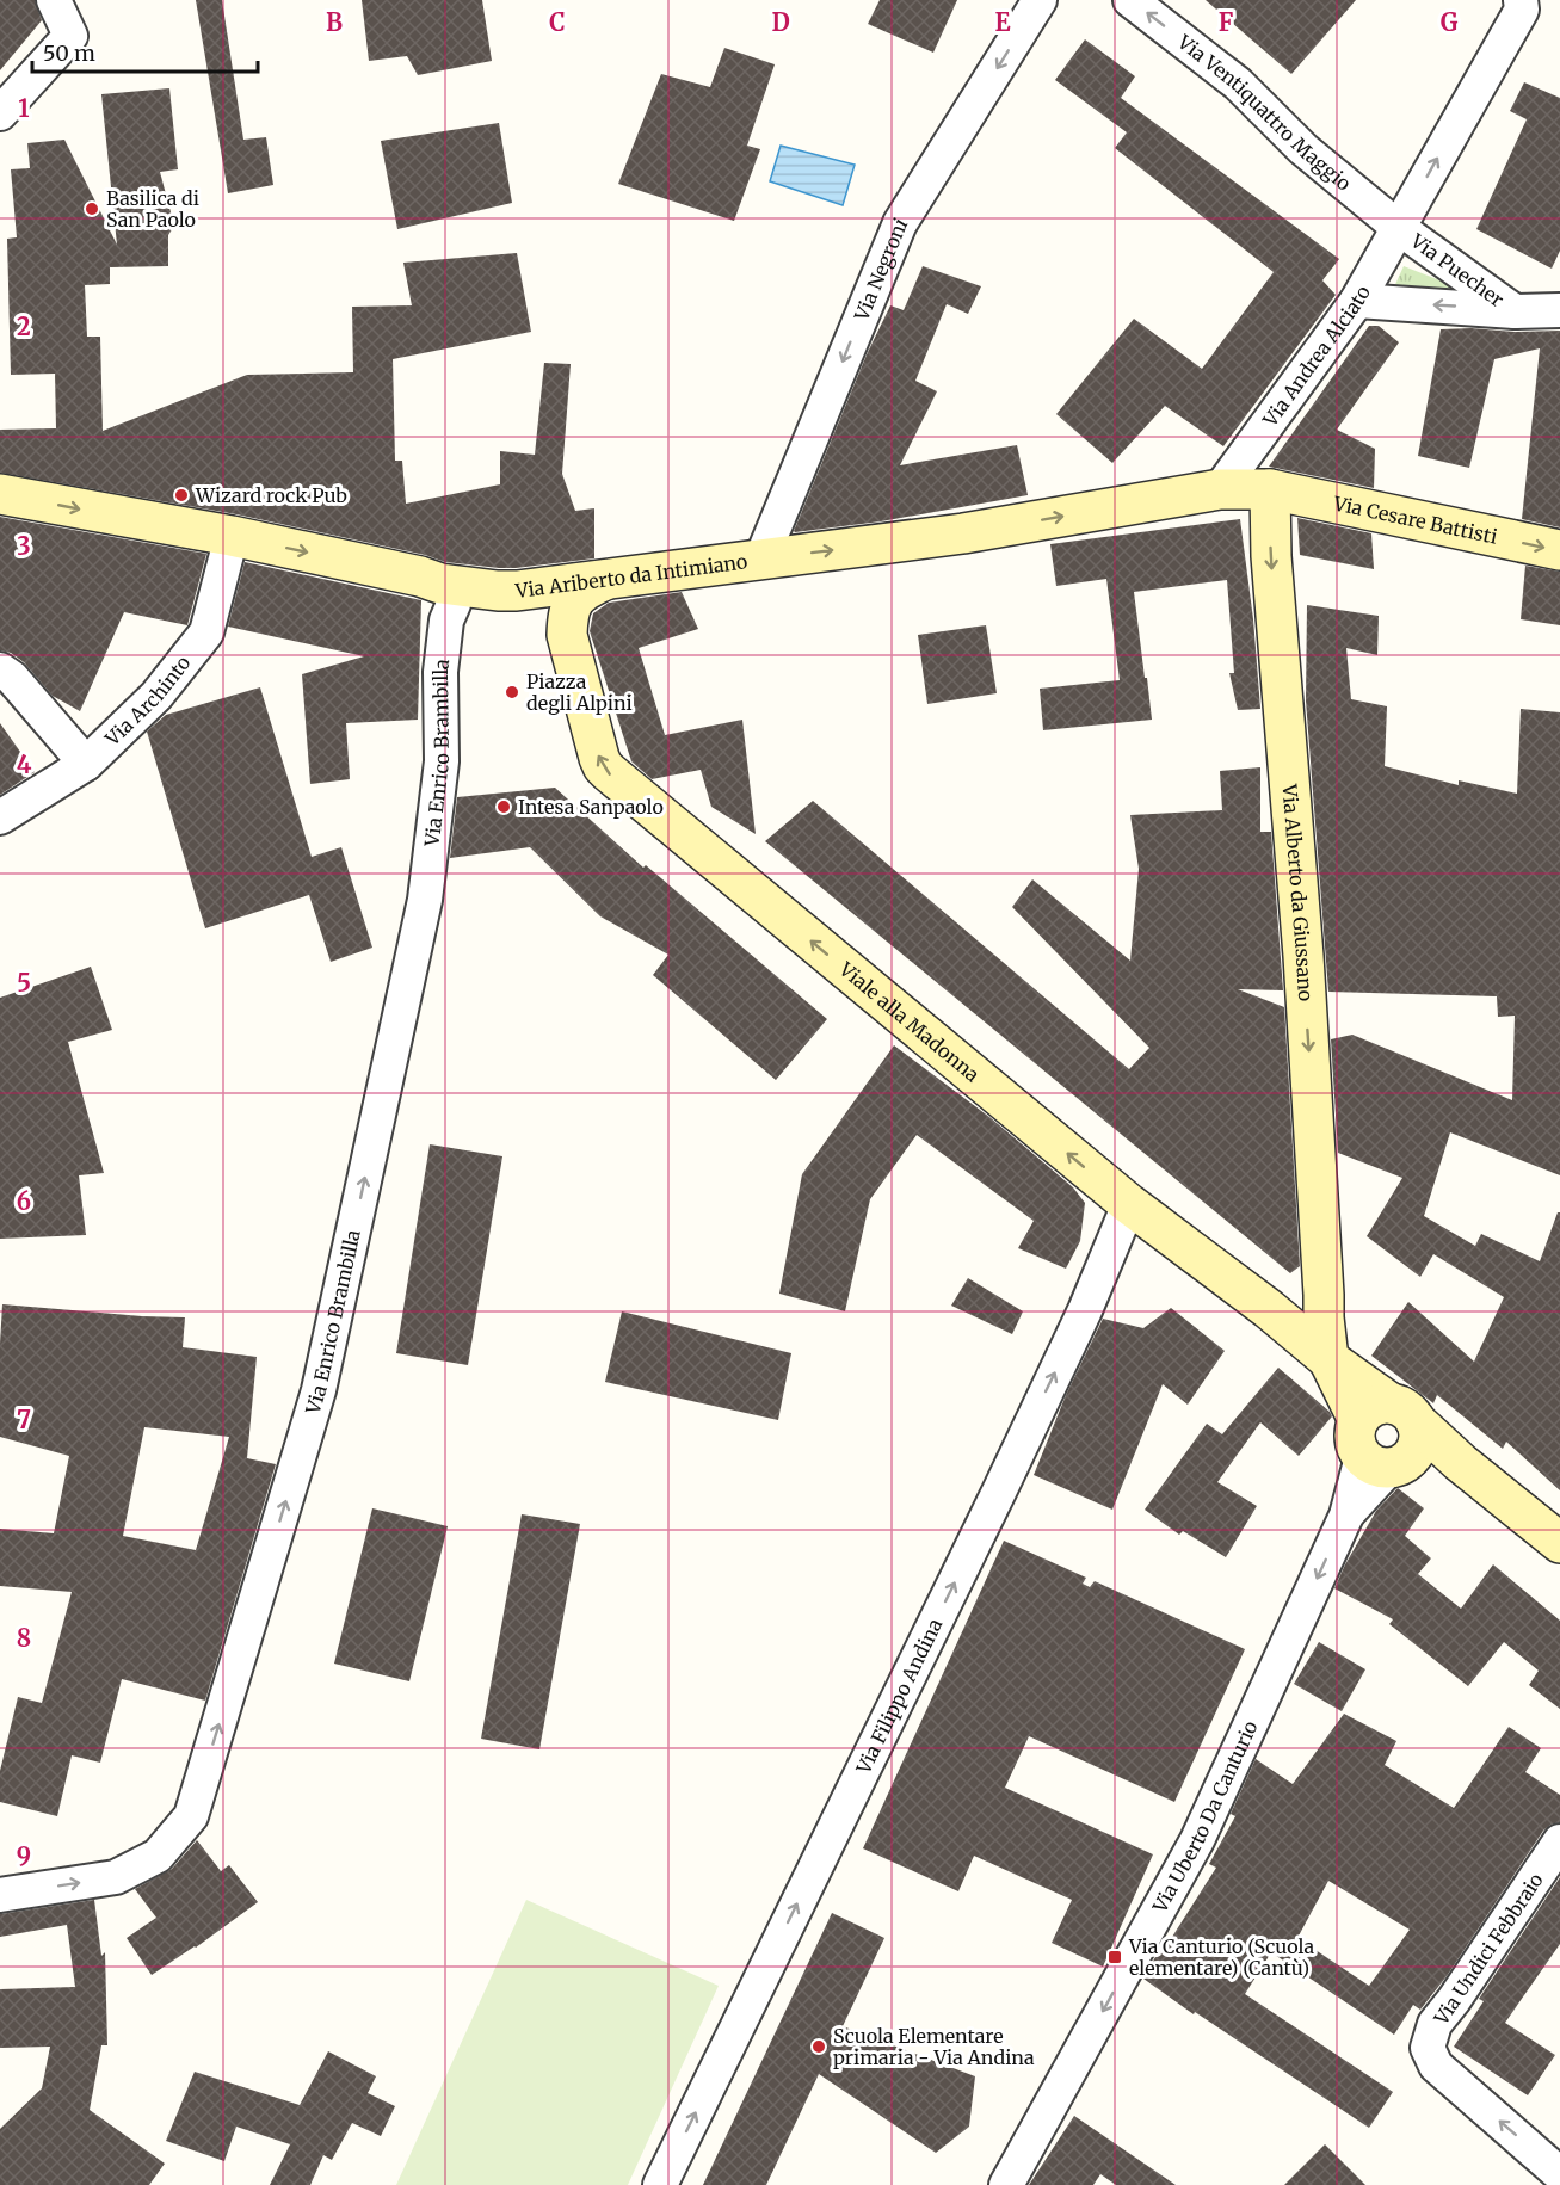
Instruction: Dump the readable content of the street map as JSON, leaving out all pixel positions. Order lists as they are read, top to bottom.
{
  "streets": {
    "street": [
      "Via Ventiquattro Maggio",
      "Via Negroni",
      "Via Puecher",
      "Via Andrea Alciato",
      "Via Cesare Battisti",
      "Via Ariberto da Intimiano",
      "Via Archinto",
      "Via Enrico Brambilla",
      "Via Alberto da Giussano",
      "Viale alla Madonna",
      "Via Filippo Andina",
      "Via Uberto Da Canturio",
      "Via Undici Febbraio"
    ]
  },
  "crossings": [
    ["Via Ventiquattro Maggio", "Via Puecher"],
    ["Via Ventiquattro Maggio", "Via Andrea Alciato"],
    ["Via Negroni", "Via Ariberto da Intimiano"],
    ["Via Puecher", "Via Andrea Alciato"],
    ["Via Andrea Alciato", "Via Ariberto da Intimiano"],
    ["Via Cesare Battisti", "Via Ariberto da Intimiano"],
    ["Via Cesare Battisti", "Via Alberto da Giussano"],
    ["Via Ariberto da Intimiano", "Via Archinto"],
    ["Via Ariberto da Intimiano", "Via Alberto da Giussano"],
    ["Via Ariberto da Intimiano", "Viale alla Madonna"],
    ["Via Alberto da Giussano", "Viale alla Madonna"],
    ["Viale alla Madonna", "Via Filippo Andina"],
    ["Viale alla Madonna", "Via Uberto Da Canturio"]
  ],
  "one_way": [
    "Via Ventiquattro Maggio",
    "Via Negroni",
    "Via Puecher",
    "Via Andrea Alciato",
    "Via Cesare Battisti",
    "Via Ariberto da Intimiano",
    "Via Enrico Brambilla",
    "Via Alberto da Giussano",
    "Viale alla Madonna",
    "Via Filippo Andina",
    "Via Uberto Da Canturio"
  ],
  "places": {
    "other": [
      "Basilica di San Paolo",
      "Wizard rock Pub",
      "Piazza degli Alpini",
      "Intesa Sanpaolo",
      "Scuola Elementare primaria - Via Andina"
    ],
    "transit": ["Via Canturio (Scuola elementare) (Cantù)"]
  },
  "scale_bar": "50 m",
  "grid": {
    "columns": [
      "B",
      "C",
      "D",
      "E",
      "F",
      "G"
    ],
    "rows": [
      "1",
      "2",
      "3",
      "4",
      "5",
      "6",
      "7",
      "8",
      "9"
    ]
  }
}
